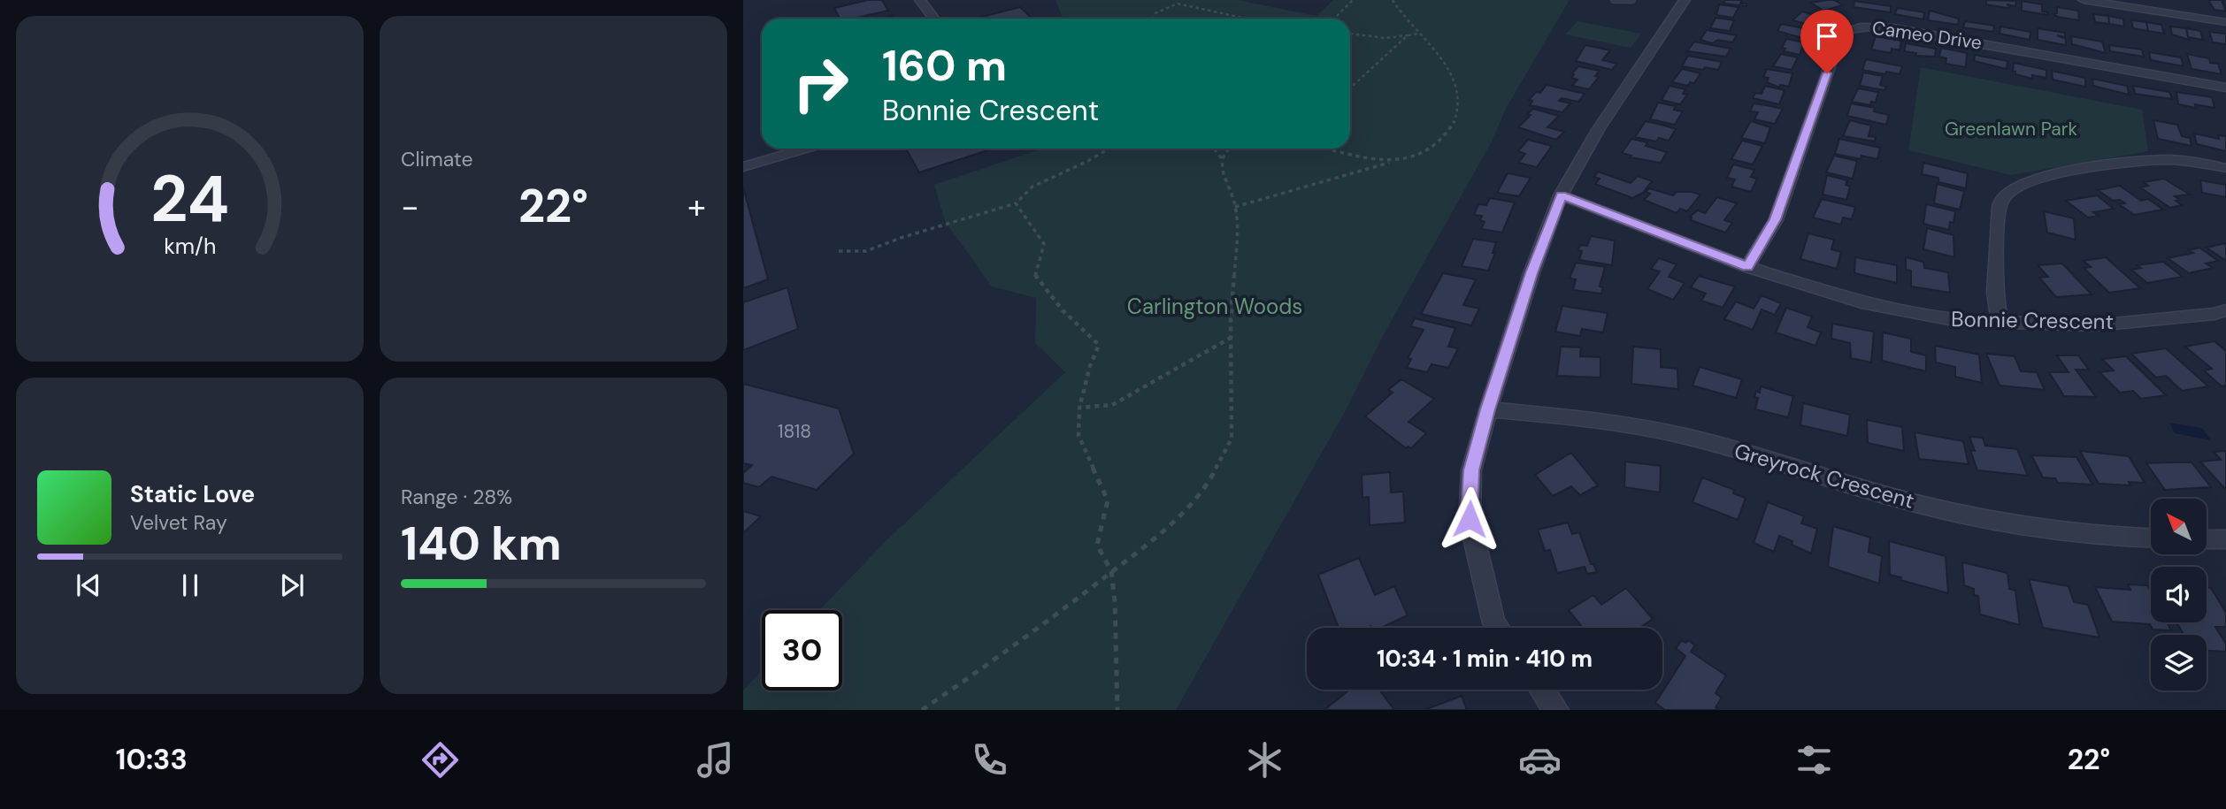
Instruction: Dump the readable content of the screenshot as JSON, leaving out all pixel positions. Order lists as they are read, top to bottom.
{
  "streets": {
    "street": ["Cameo Drive", "Bonnie Crescent", "Greyrock Crescent"]
  },
  "crossings": [
    ["Cameo Drive", "Bonnie Crescent"]
  ],
  "parks": ["Greenlawn Park", "Carlington Woods"],
  "house_numbers": ["1818"],
  "north": "top left",
  "page": {
    "tile": [
      "Climate",
      ["Range · 28%", "140 km"]
    ],
    "turn": ["160 m", "Bonnie Crescent"],
    "heat": ["−", "22°", "+"],
    "song": ["Static Love", "Velvet Ray"],
    "limit": "30",
    "trip": "10:34 · 1 min · 410 m",
    "tabs": ["10:33", "22°"],
    "gauge": ["24", "km/h"]
  }
}
